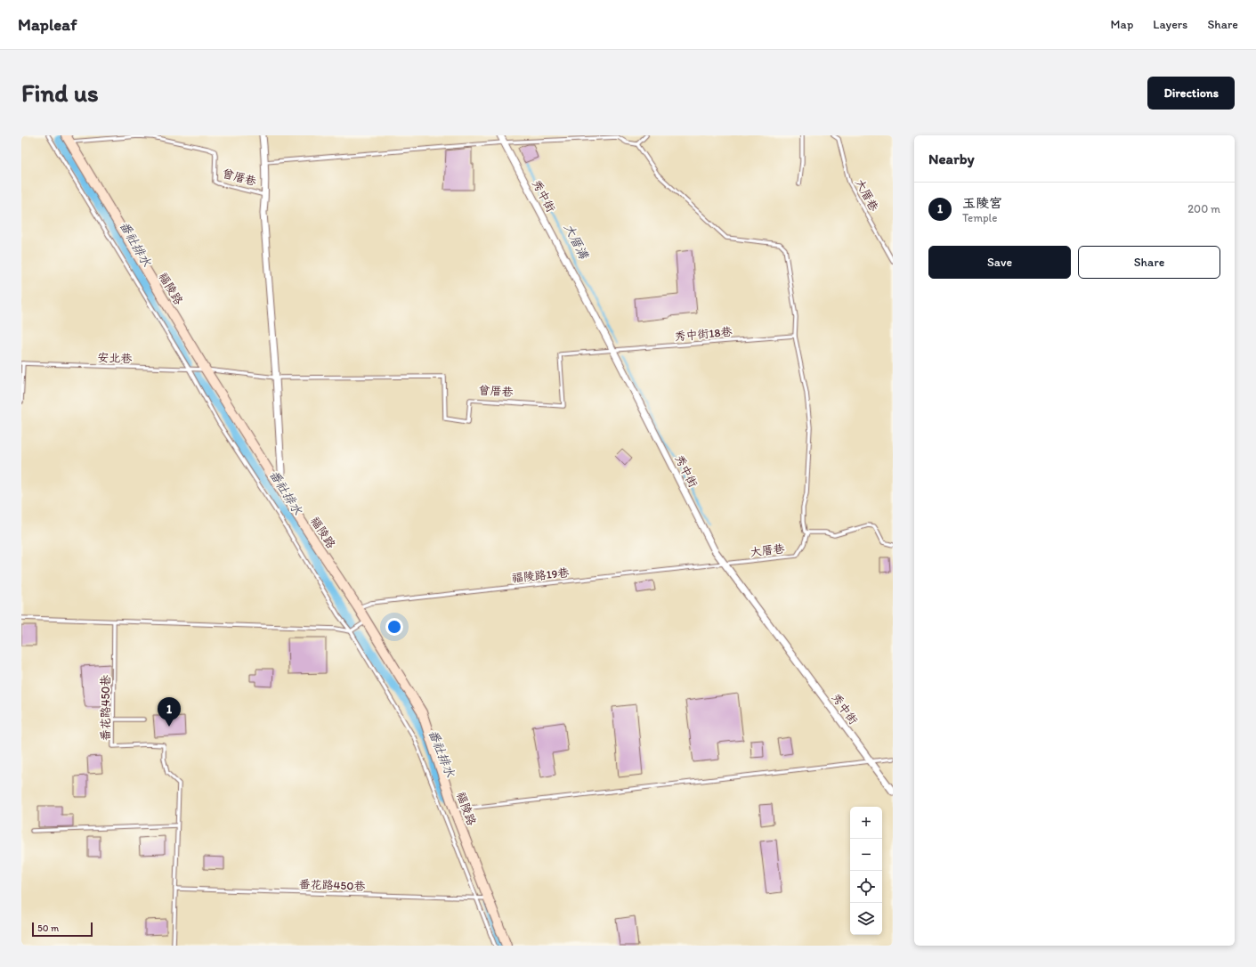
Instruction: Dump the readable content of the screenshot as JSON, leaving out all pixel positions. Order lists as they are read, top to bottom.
{
  "streets": {
    "street": ["曾厝巷", "秀中街", "福陵路"],
    "lane": [
      "大厝巷",
      "秀中街18巷",
      "安北巷",
      "福陵路19巷",
      "番花路450巷"
    ]
  },
  "crossings": [
    ["曾厝巷", "秀中街"],
    ["曾厝巷", "福陵路"],
    ["曾厝巷", "秀中街18巷"],
    ["曾厝巷", "安北巷"],
    ["大厝巷", "秀中街"],
    ["大厝巷", "福陵路19巷"],
    ["秀中街", "秀中街18巷"],
    ["秀中街", "福陵路19巷"],
    ["福陵路", "安北巷"],
    ["福陵路", "福陵路19巷"],
    ["福陵路", "番花路450巷"]
  ],
  "water": ["大厝溝", "番社排水"],
  "scale_bar": "50 m",
  "page": {
    "header": "Mapleaf",
    "nav": ["Map", "Layers", "Share"],
    "buttons": [
      "Directions",
      ["Save", "Share"]
    ],
    "title": "Find us",
    "heading": "Nearby",
    "list": [
      {
        "mark": "1",
        "name": "玉陵宮",
        "note": "Temple",
        "value": "200 m"
      }
    ],
    "pins": "1",
    "map_buttons": ["+", "−"],
    "scale": "50 m"
  }
}
